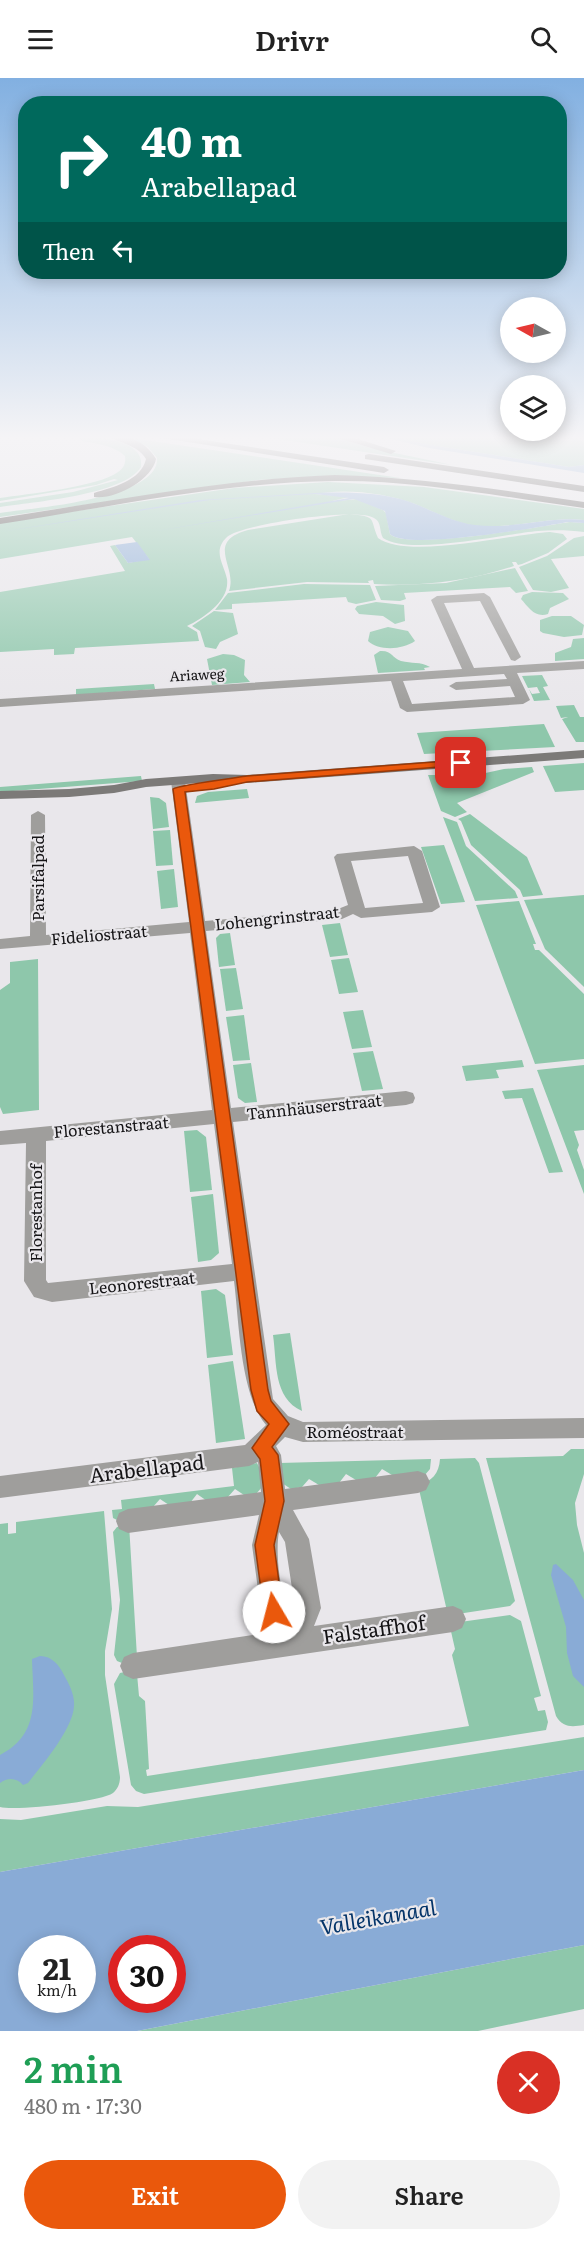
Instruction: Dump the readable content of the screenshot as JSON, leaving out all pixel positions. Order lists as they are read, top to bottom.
{
  "streets": {
    "street": [
      "Ariaweg",
      "Parsifalpad",
      "Lohengrinstraat",
      "Fideliostraat",
      "Tannhäuserstraat",
      "Florestanstraat",
      "Florestanhof",
      "Leonorestraat",
      "Roméostraat",
      "Arabellapad",
      "Falstaffhof"
    ]
  },
  "crossings": [
    ["Parsifalpad", "Fideliostraat"],
    ["Lohengrinstraat", "Fideliostraat"],
    ["Tannhäuserstraat", "Florestanstraat"],
    ["Florestanstraat", "Florestanhof"],
    ["Florestanhof", "Leonorestraat"],
    ["Arabellapad", "Falstaffhof"]
  ],
  "water": ["Valleikanaal"],
  "north": "left",
  "page": {
    "header": "Drivr",
    "turn": ["40 m", "Arabellapad"],
    "then": "Then",
    "speed": "21 km/h",
    "limit": "30",
    "heading": ["2 min", "480 m · 17:30"],
    "buttons": ["Exit", "Share"]
  }
}
